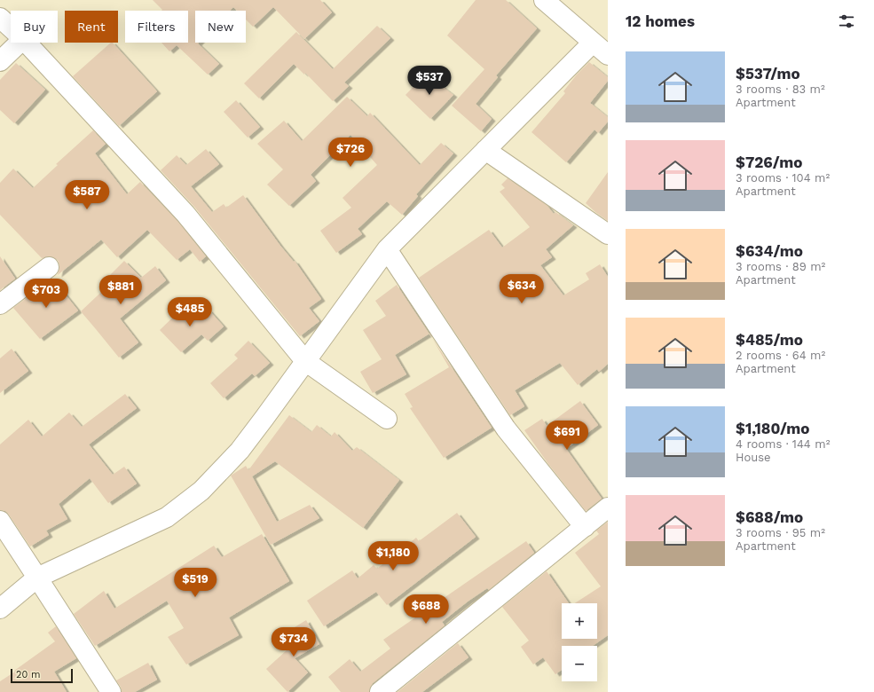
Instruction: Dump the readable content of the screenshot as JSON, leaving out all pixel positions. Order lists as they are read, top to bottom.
{
  "scale_bar": "20 m",
  "page": {
    "heading": "12 homes",
    "chip": [
      "Buy",
      "Rent",
      "Filters",
      "New"
    ],
    "list": [
      {
        "name": "$537/mo",
        "note": "3 rooms · 83 m² · Apartment"
      },
      {
        "name": "$726/mo",
        "note": "3 rooms · 104 m² · Apartment"
      },
      {
        "name": "$634/mo",
        "note": "3 rooms · 89 m² · Apartment"
      },
      {
        "name": "$485/mo",
        "note": "2 rooms · 64 m² · Apartment"
      },
      {
        "name": "$1,180/mo",
        "note": "4 rooms · 144 m² · House"
      },
      {
        "name": "$688/mo",
        "note": "3 rooms · 95 m² · Apartment"
      }
    ],
    "price": [
      "$537",
      "$726",
      "$587",
      "$634",
      "$881",
      "$703",
      "$485",
      "$691",
      "$1,180",
      "$519",
      "$688",
      "$734"
    ],
    "map_buttons": ["+", "−"],
    "scale": "20 m"
  }
}
